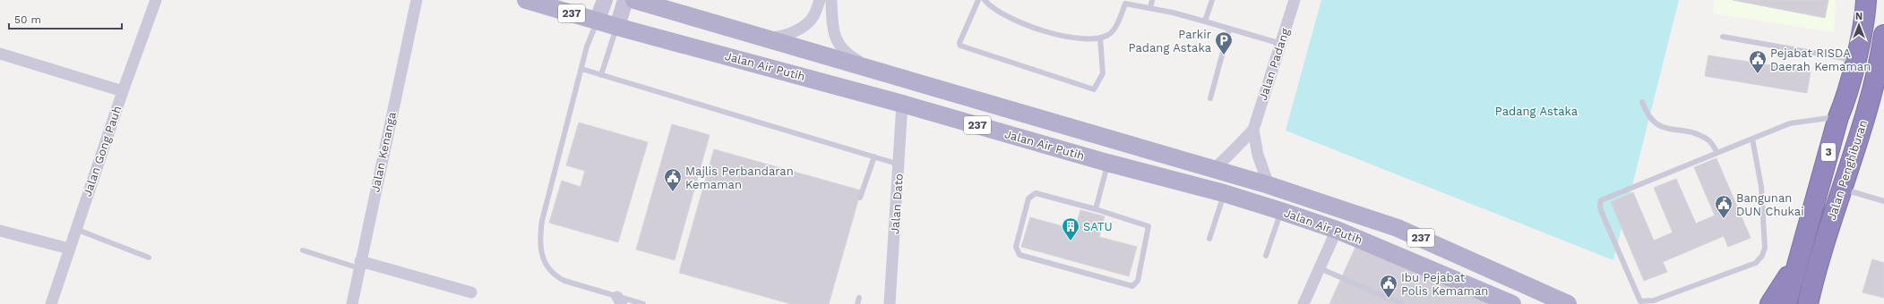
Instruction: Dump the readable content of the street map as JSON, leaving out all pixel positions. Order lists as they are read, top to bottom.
{
  "streets": {
    "highway": ["3", "Jalan Penghiburan"],
    "main road": ["237", "Jalan Air Putih"],
    "street": [
      "Jalan Padang",
      "Jalan Gong Pauh",
      "Jalan Kenanga",
      "Jalan Dato"
    ]
  },
  "crossings": [
    ["Jalan Air Putih", "Jalan Dato"]
  ],
  "parks": ["Padang Astaka"],
  "places": {
    "parking": ["Parkir Padang Astaka"],
    "public building": [
      "Pejabat RISDA Daerah Kemaman",
      "Majlis Perbandaran Kemaman",
      "Bangunan DUN Chukai",
      "Ibu Pejabat Polis Kemaman"
    ],
    "building": ["SATU"]
  },
  "scale_bar": "50 m",
  "north": "top"
}
